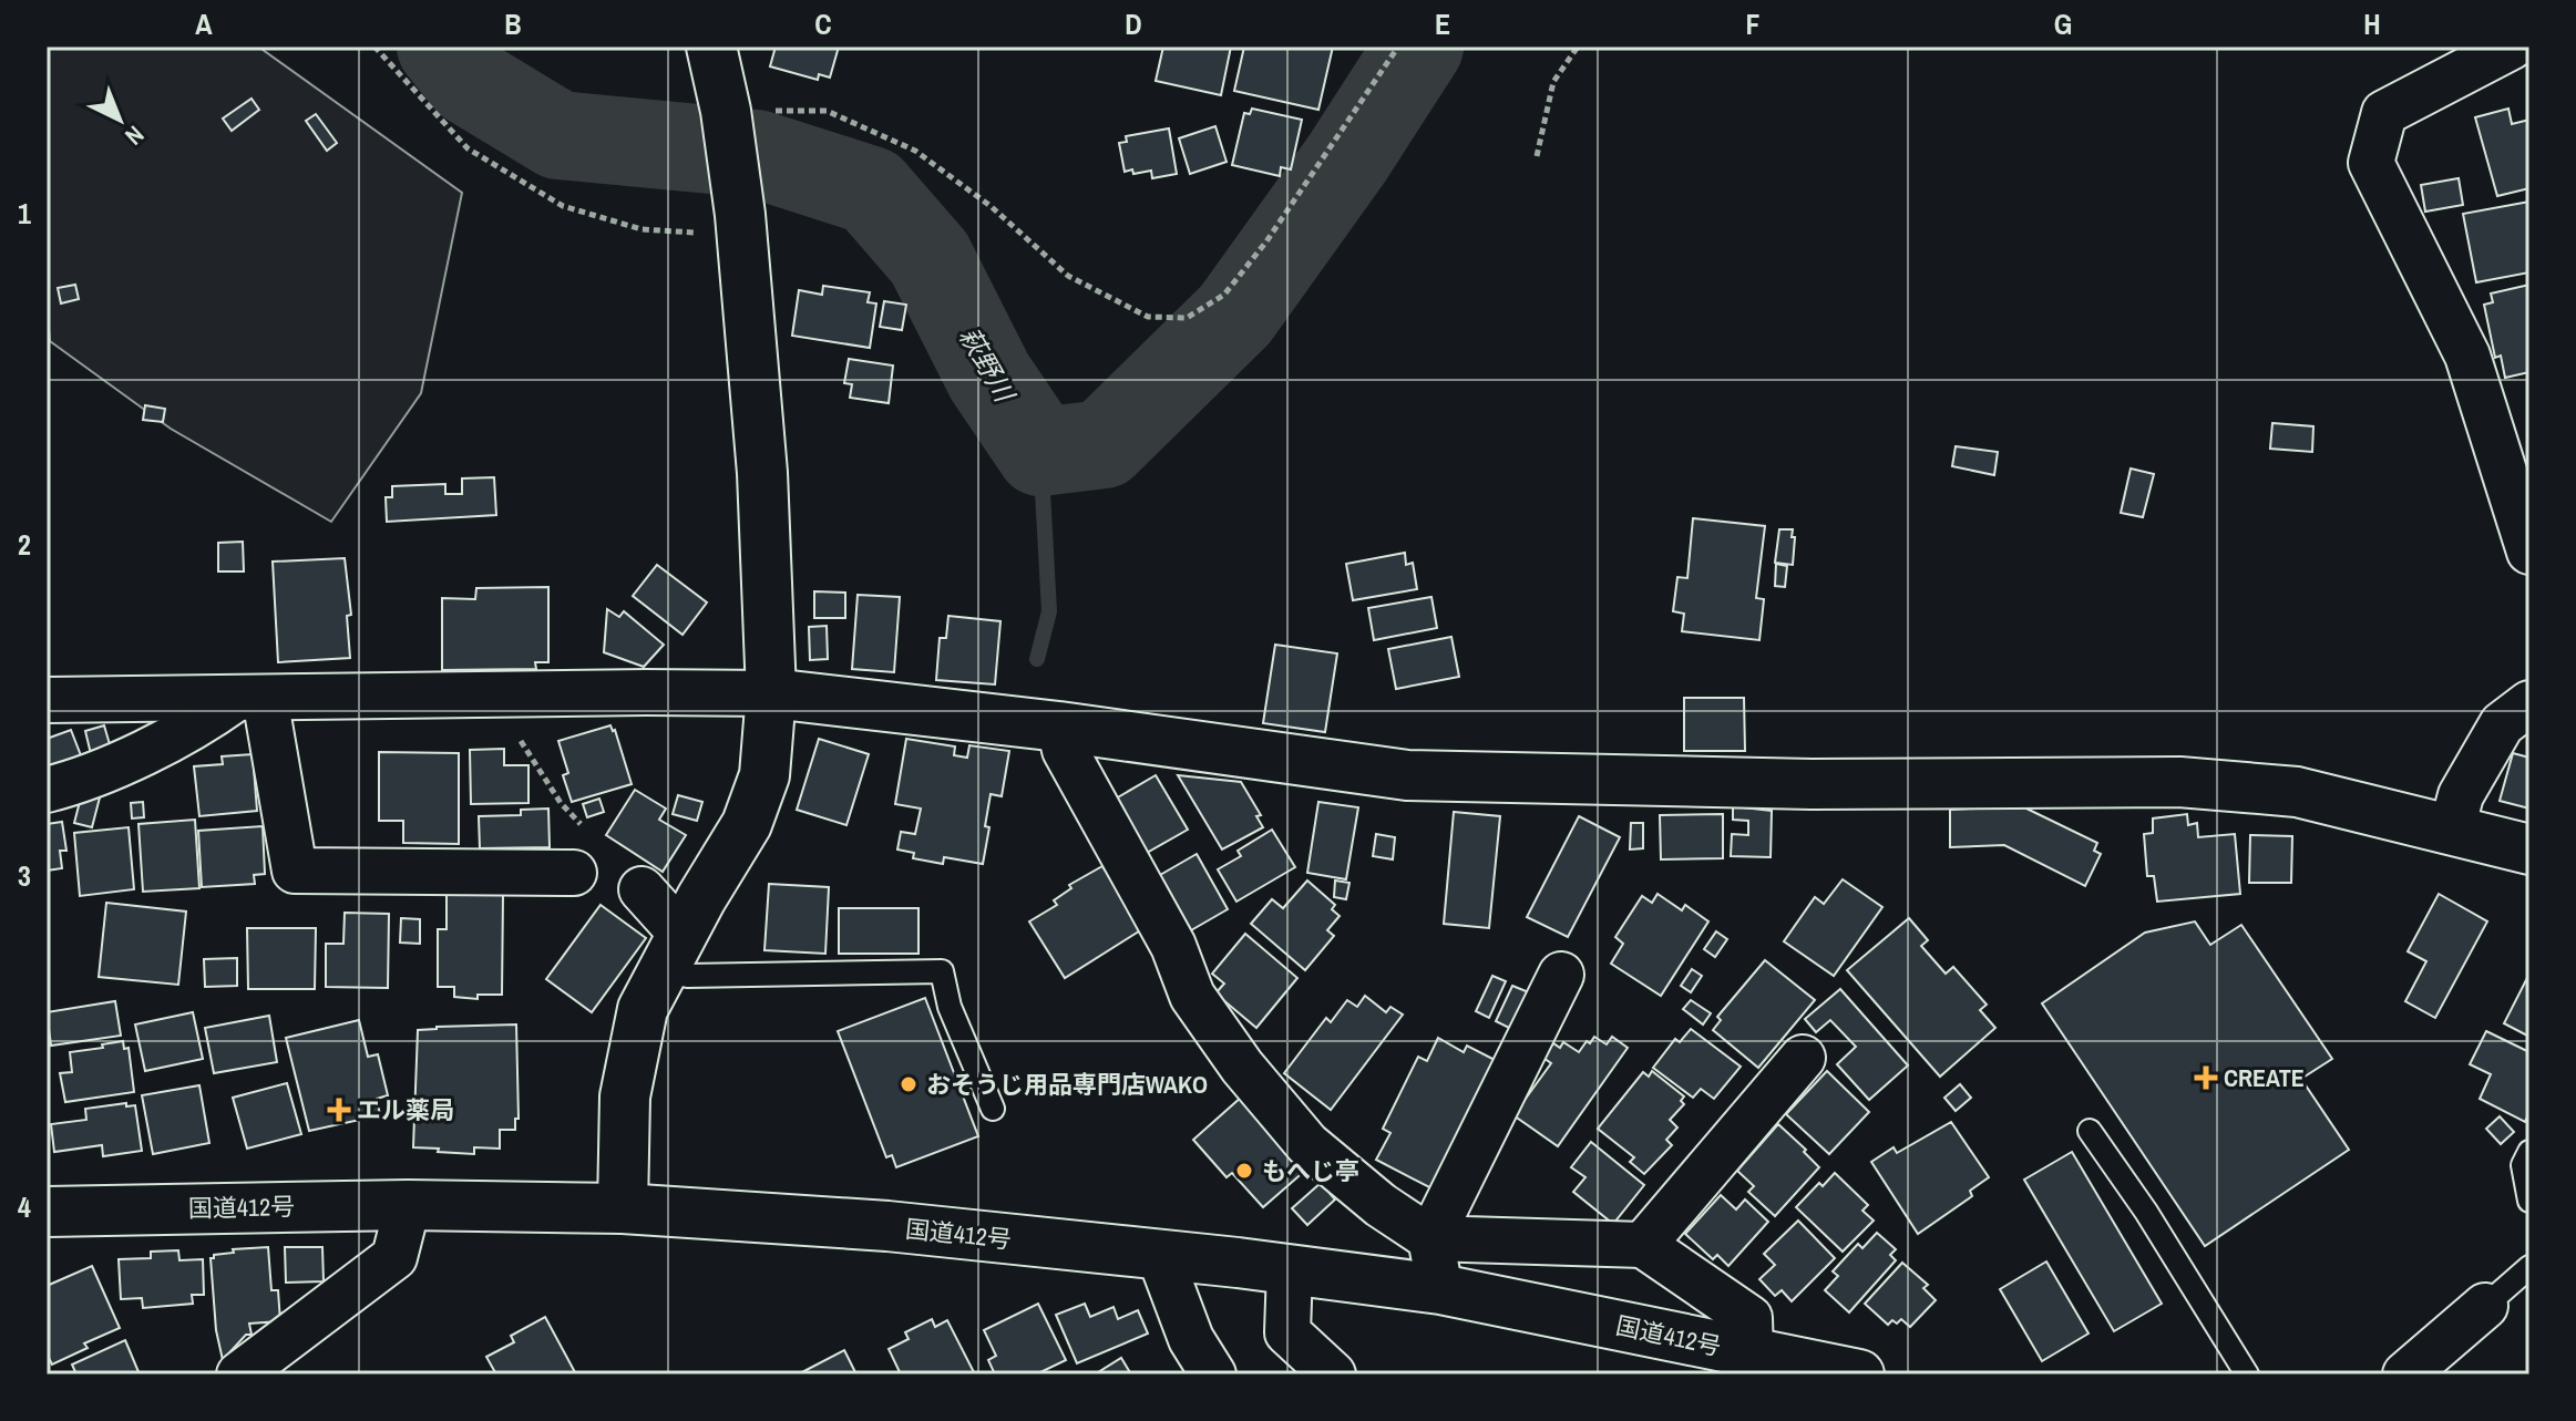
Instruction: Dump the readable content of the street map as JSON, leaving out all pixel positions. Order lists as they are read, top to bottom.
{
  "streets": {
    "main road": ["国道412号"]
  },
  "water": ["萩野川"],
  "places": {
    "health": ["CREATE", "エル薬局"],
    "other": ["おそうじ用品専門店WAKO", "もへじ亭"]
  },
  "north": "bottom right",
  "grid": {
    "columns": [
      "A",
      "B",
      "C",
      "D",
      "E",
      "F",
      "G",
      "H"
    ],
    "rows": [
      "1",
      "2",
      "3",
      "4"
    ]
  }
}
